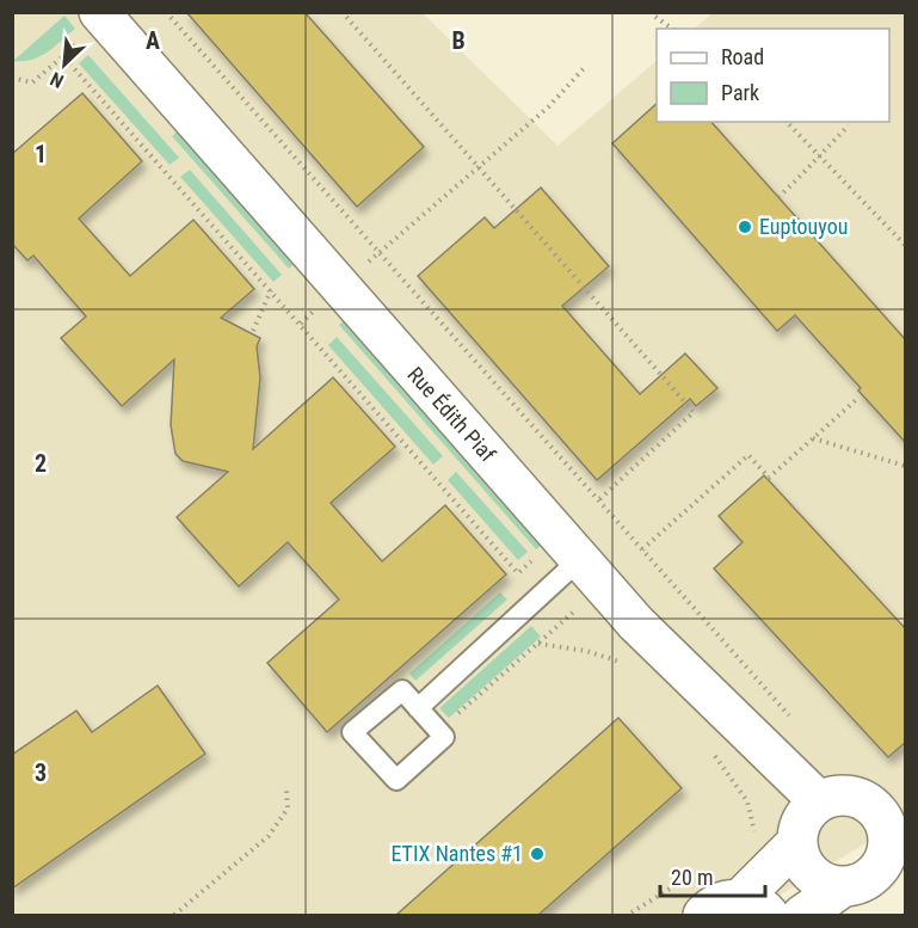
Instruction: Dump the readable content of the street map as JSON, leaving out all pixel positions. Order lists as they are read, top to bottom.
{
  "streets": {
    "street": ["Rue Édith Piaf"]
  },
  "places": ["Euptouyou", "ETIX Nantes #1"],
  "legend": ["Road", "Park"],
  "scale_bar": "20 m",
  "north": "bottom left",
  "grid": {
    "columns": ["A", "B"],
    "rows": ["1", "2", "3"]
  }
}
